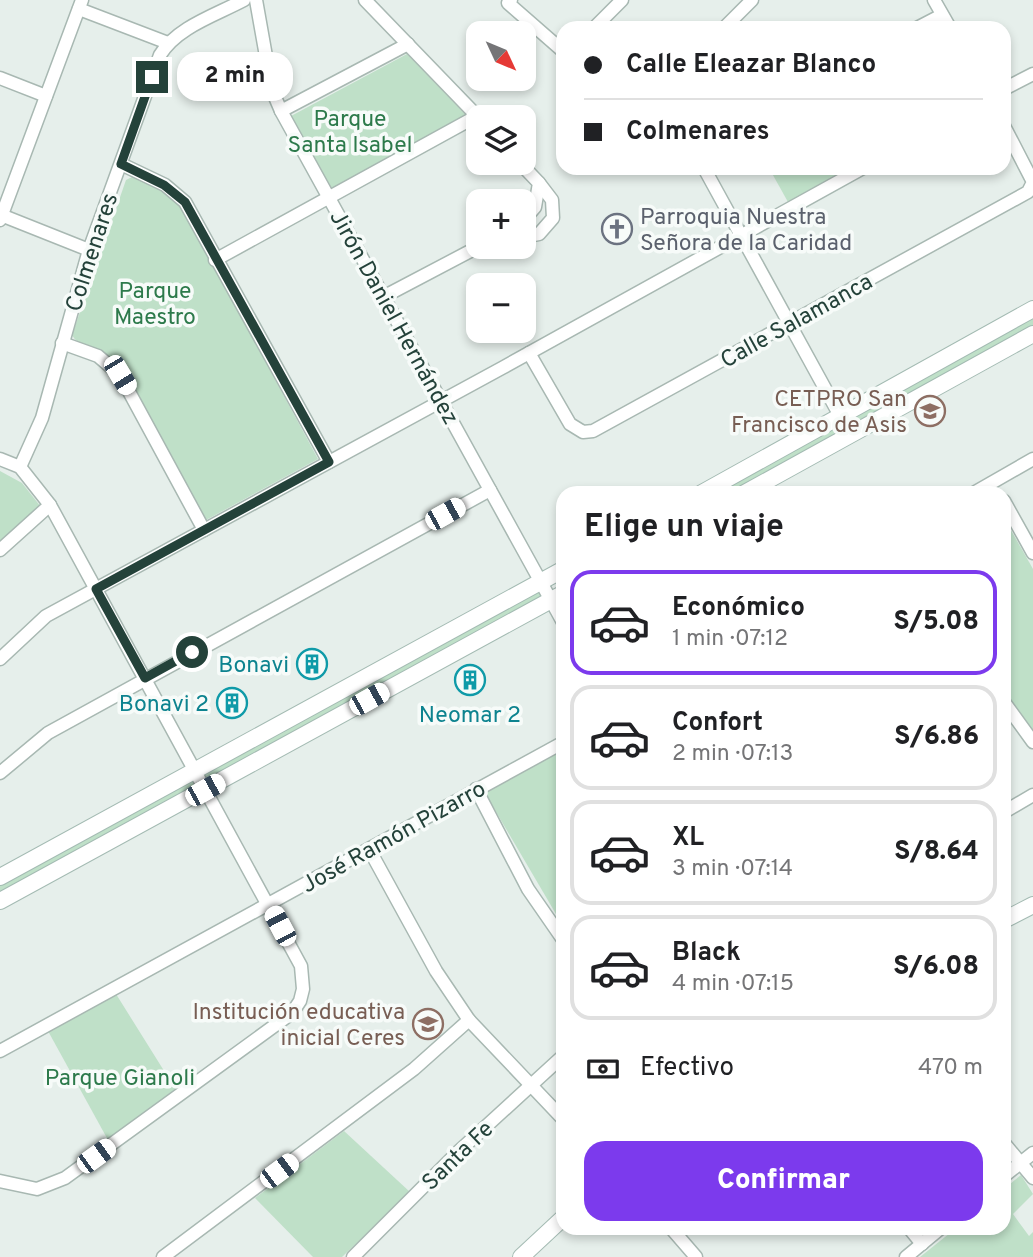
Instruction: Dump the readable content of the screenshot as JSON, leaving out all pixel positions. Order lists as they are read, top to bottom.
{
  "streets": {
    "street": [
      "Colmenares",
      "Jirón Daniel Hernández",
      "Calle Salamanca",
      "José Ramón Pizarro",
      "Santa Fe"
    ]
  },
  "parks": ["Parque Santa Isabel", "Parque Maestro", "Parque Gianoli"],
  "places": {
    "church": ["Parroquia Nuestra Señora de la Caridad"],
    "school or university": ["CETPRO San Francisco de Asis", "Institución educativa inicial Ceres"],
    "building": ["Bonavi", "Neomar 2", "Bonavi 2"]
  },
  "north": "bottom right",
  "page": {
    "map_buttons": ["+", "−"],
    "banner": ["Calle Eleazar Blanco", "Colmenares"],
    "bubble": "2 min",
    "heading": "Elige un viaje",
    "list": [
      {
        "name": "Económico",
        "note": "1 min · 07:12",
        "value": "S/5.08"
      },
      {
        "name": "Confort",
        "note": "2 min · 07:13",
        "value": "S/6.86"
      },
      {
        "name": "XL",
        "note": "3 min · 07:14",
        "value": "S/8.64"
      },
      {
        "name": "Black",
        "note": "4 min · 07:15",
        "value": "S/6.08"
      }
    ],
    "pay": ["Efectivo", "470 m"],
    "buttons": "Confirmar"
  }
}
